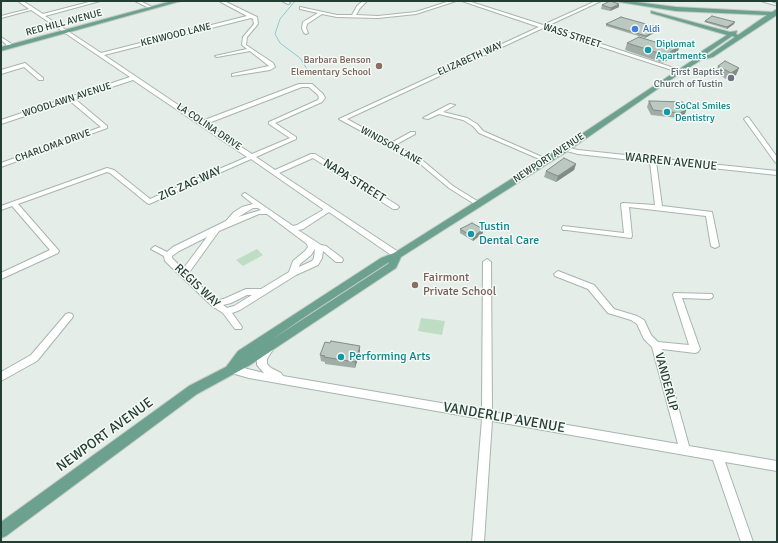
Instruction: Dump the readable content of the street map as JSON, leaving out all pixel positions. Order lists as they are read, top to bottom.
{
  "streets": {
    "main road": ["RED HILL AVENUE", "NEWPORT AVENUE"],
    "street": [
      "KENWOOD LANE",
      "WASS STREET",
      "ELIZABETH WAY",
      "WOODLAWN AVENUE",
      "LA COLINA DRIVE",
      "CHARLOMA DRIVE",
      "WINDSOR LANE",
      "WARREN AVENUE",
      "NAPA STREET",
      "ZIG ZAG WAY",
      "REGIS WAY",
      "VANDERLIP",
      "VANDERLIP AVENUE"
    ]
  },
  "crossings": [
    ["RED HILL AVENUE", "LA COLINA DRIVE"],
    ["KENWOOD LANE", "LA COLINA DRIVE"],
    ["WASS STREET", "ELIZABETH WAY"],
    ["WASS STREET", "NEWPORT AVENUE"],
    ["ELIZABETH WAY", "WINDSOR LANE"],
    ["WOODLAWN AVENUE", "LA COLINA DRIVE"],
    ["WOODLAWN AVENUE", "CHARLOMA DRIVE"],
    ["LA COLINA DRIVE", "NEWPORT AVENUE"],
    ["LA COLINA DRIVE", "NAPA STREET"],
    ["LA COLINA DRIVE", "ZIG ZAG WAY"],
    ["WINDSOR LANE", "NEWPORT AVENUE"],
    ["NEWPORT AVENUE", "WARREN AVENUE"],
    ["NEWPORT AVENUE", "VANDERLIP AVENUE"],
    ["VANDERLIP", "VANDERLIP AVENUE"]
  ],
  "places": [
    "Aldi",
    "Diplomat Apartments",
    "Barbara Benson Elementary School",
    "First Baptist Church of Tustin",
    "SoCal Smiles Dentistry",
    "Tustin Dental Care",
    "Fairmont Private School",
    "Performing Arts"
  ]
}
